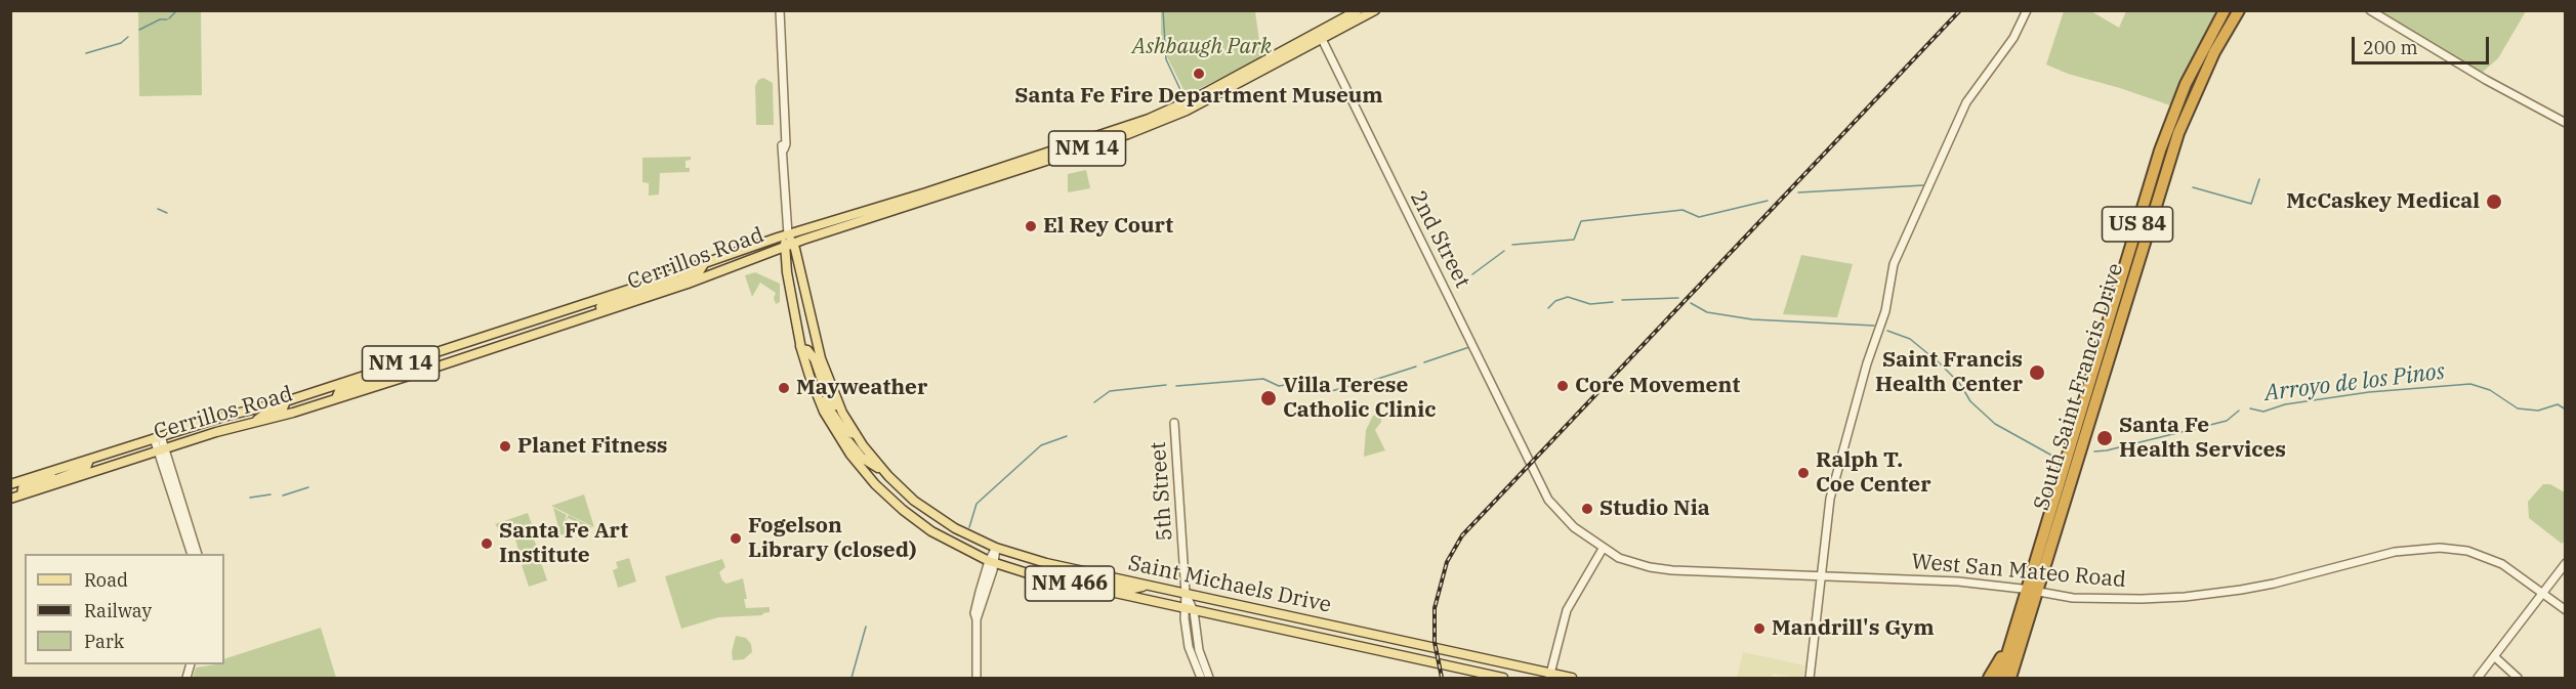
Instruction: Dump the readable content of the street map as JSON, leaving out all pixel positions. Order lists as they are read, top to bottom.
{
  "streets": {
    "highway": ["US 84", "South Saint Francis Drive"],
    "main road": [
      "NM 14",
      "Cerrillos Road",
      "NM 466",
      "Saint Michaels Drive"
    ],
    "street": ["2nd Street", "5th Street", "West San Mateo Road"]
  },
  "crossings": [
    ["2nd Street", "Cerrillos Road"],
    ["2nd Street", "West San Mateo Road"],
    ["Cerrillos Road", "Saint Michaels Drive"],
    ["South Saint Francis Drive", "West San Mateo Road"],
    ["5th Street", "Saint Michaels Drive"]
  ],
  "water": ["Arroyo de los Pinos"],
  "parks": ["Ashbaugh Park"],
  "places": [
    "Santa Fe Fire Department Museum",
    "McCaskey Medical",
    "El Rey Court",
    "Saint Francis Health Center",
    "Core Movement",
    "Mayweather",
    "Villa Terese Catholic Clinic",
    "Santa Fe Health Services",
    "Planet Fitness",
    "Ralph T. Coe Center",
    "Studio Nia",
    "Fogelson Library (closed)",
    "Santa Fe Art Institute",
    "Mandrill's Gym"
  ],
  "legend": ["Road", "Railway", "Park"],
  "scale_bar": "200 m"
}
